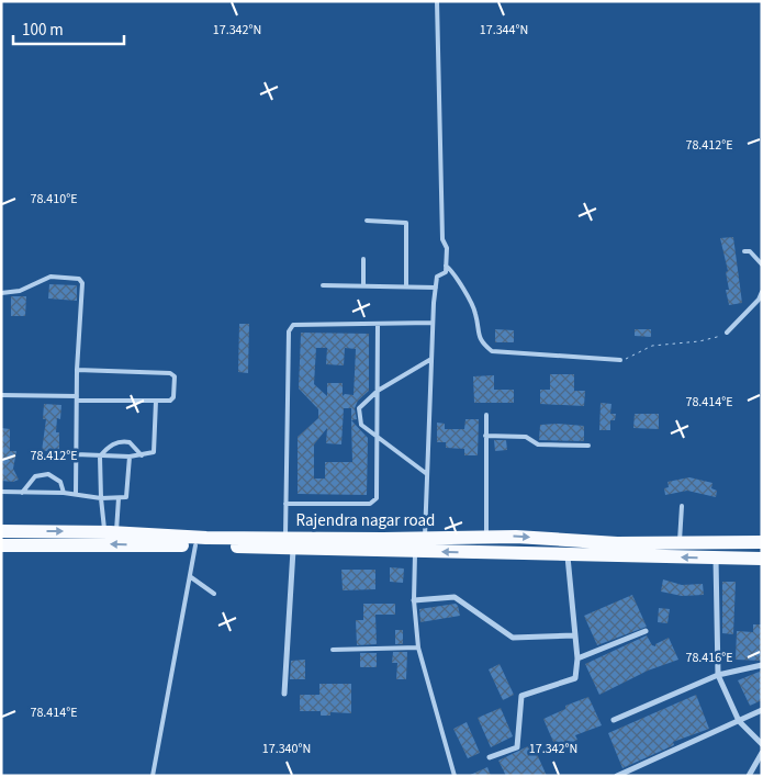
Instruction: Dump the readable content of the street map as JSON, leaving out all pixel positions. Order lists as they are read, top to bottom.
{
  "streets": {
    "main road": ["Rajendra nagar road"]
  },
  "scale_bar": "100 m",
  "coordinates": [
    "17.342°N",
    "17.344°N",
    "78.412°E",
    "78.410°E",
    "78.414°E",
    "78.416°E",
    "17.340°N"
  ]
}
